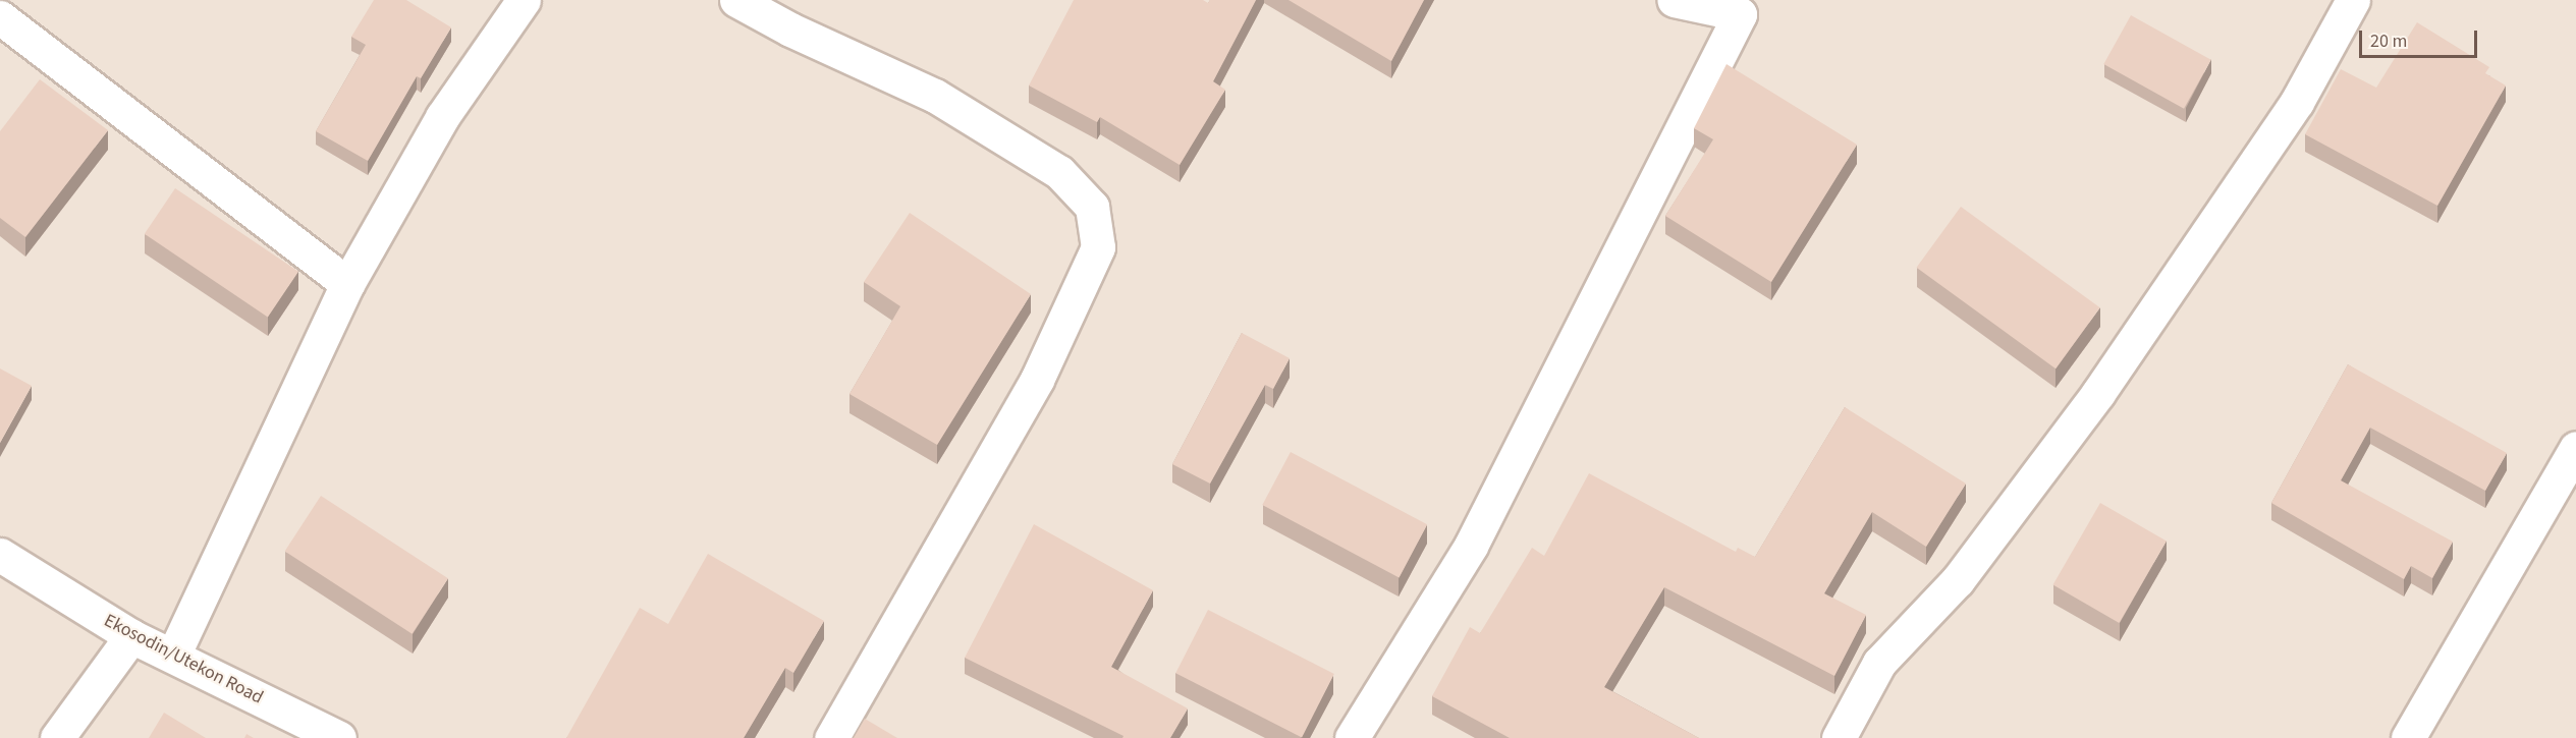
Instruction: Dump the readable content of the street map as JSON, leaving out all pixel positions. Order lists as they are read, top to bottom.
{
  "streets": {
    "street": ["Ekosodin/Utekon Road"]
  },
  "scale_bar": "20 m"
}
